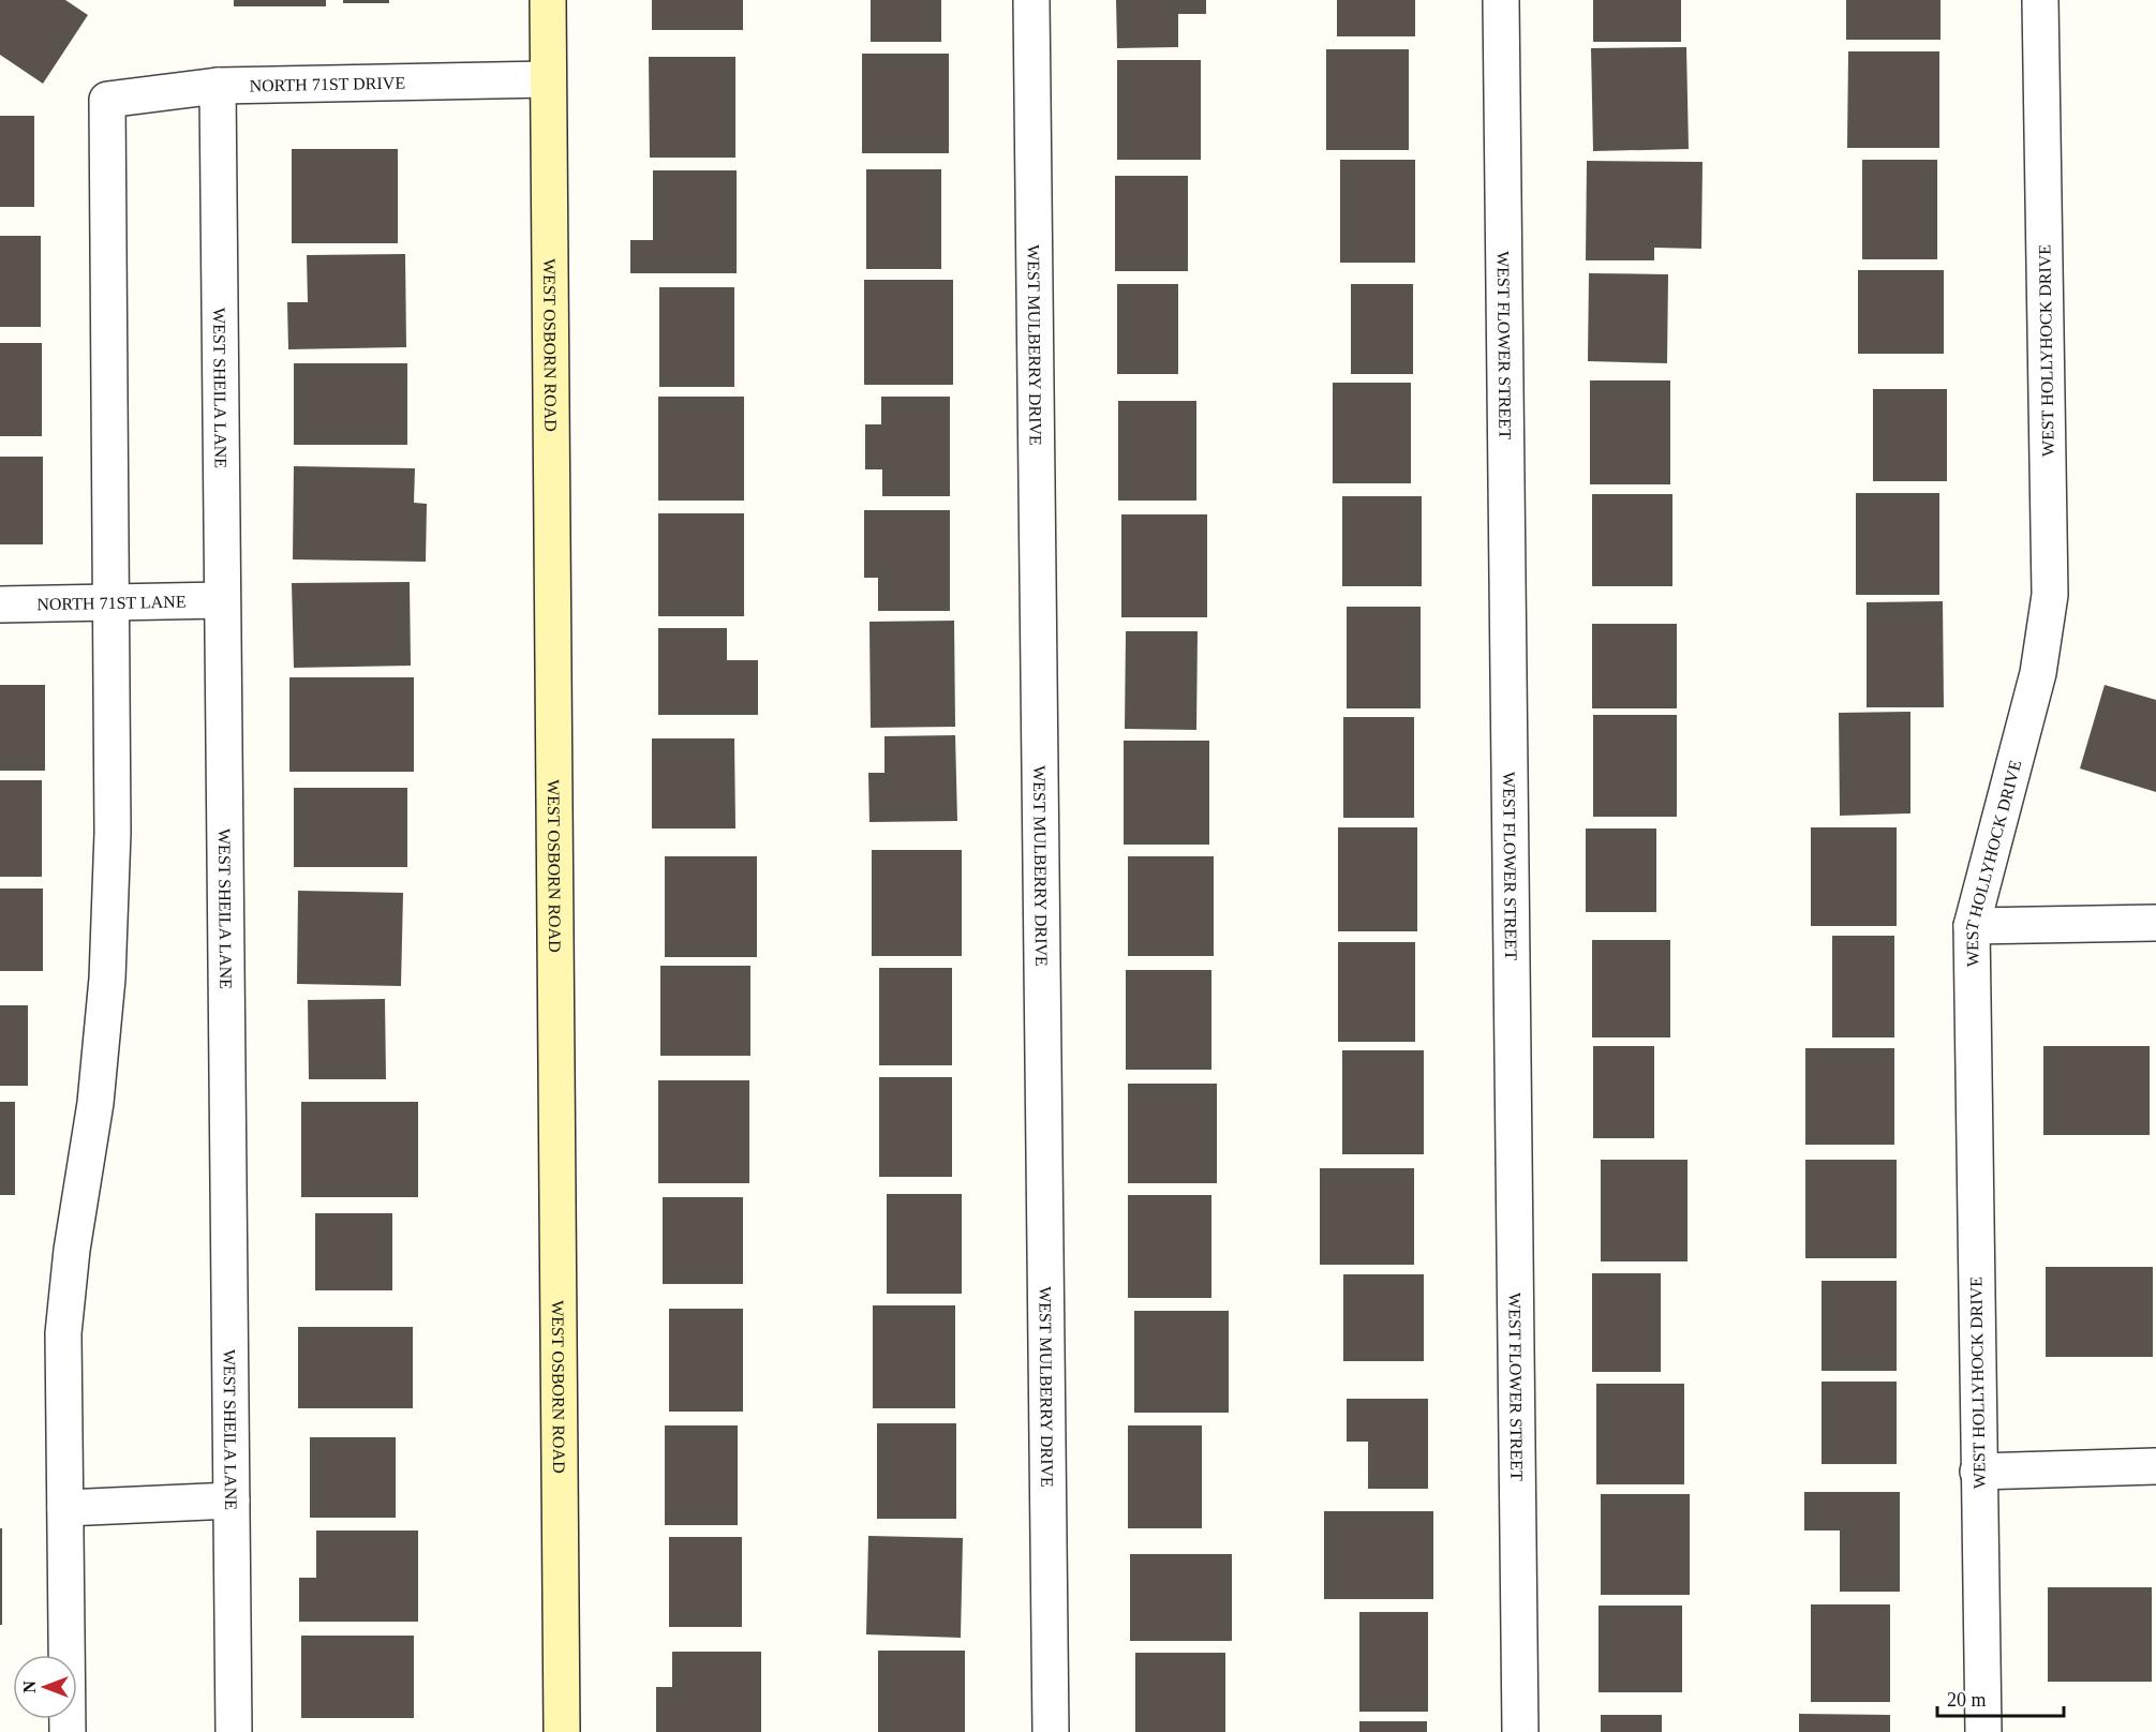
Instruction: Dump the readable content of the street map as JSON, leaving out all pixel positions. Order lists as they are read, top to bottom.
{
  "streets": {
    "street": [
      "NORTH 71ST DRIVE",
      "WEST OSBORN ROAD",
      "WEST MULBERRY DRIVE",
      "WEST FLOWER STREET",
      "WEST HOLLYHOCK DRIVE",
      "WEST SHEILA LANE",
      "NORTH 71ST LANE"
    ]
  },
  "crossings": [
    ["NORTH 71ST DRIVE", "WEST OSBORN ROAD"],
    ["NORTH 71ST DRIVE", "WEST SHEILA LANE"],
    ["NORTH 71ST DRIVE", "NORTH 71ST LANE"],
    ["WEST SHEILA LANE", "NORTH 71ST LANE"]
  ],
  "scale_bar": "20 m",
  "north": "left"
}
